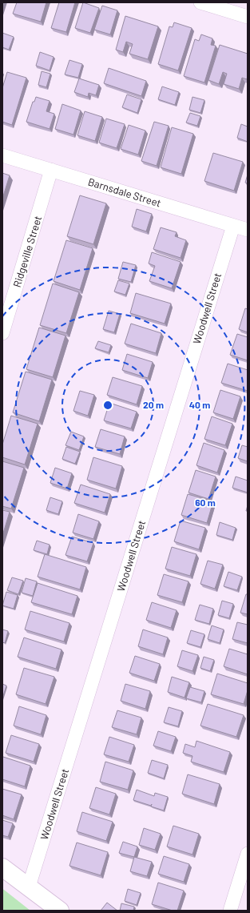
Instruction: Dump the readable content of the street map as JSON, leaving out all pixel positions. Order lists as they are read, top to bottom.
{
  "streets": {
    "street": ["Barnsdale Street", "Ridgeville Street", "Woodwell Street"]
  },
  "crossings": [
    ["Barnsdale Street", "Ridgeville Street"],
    ["Barnsdale Street", "Woodwell Street"]
  ],
  "rings": ["20 m", "40 m", "60 m"]
}
